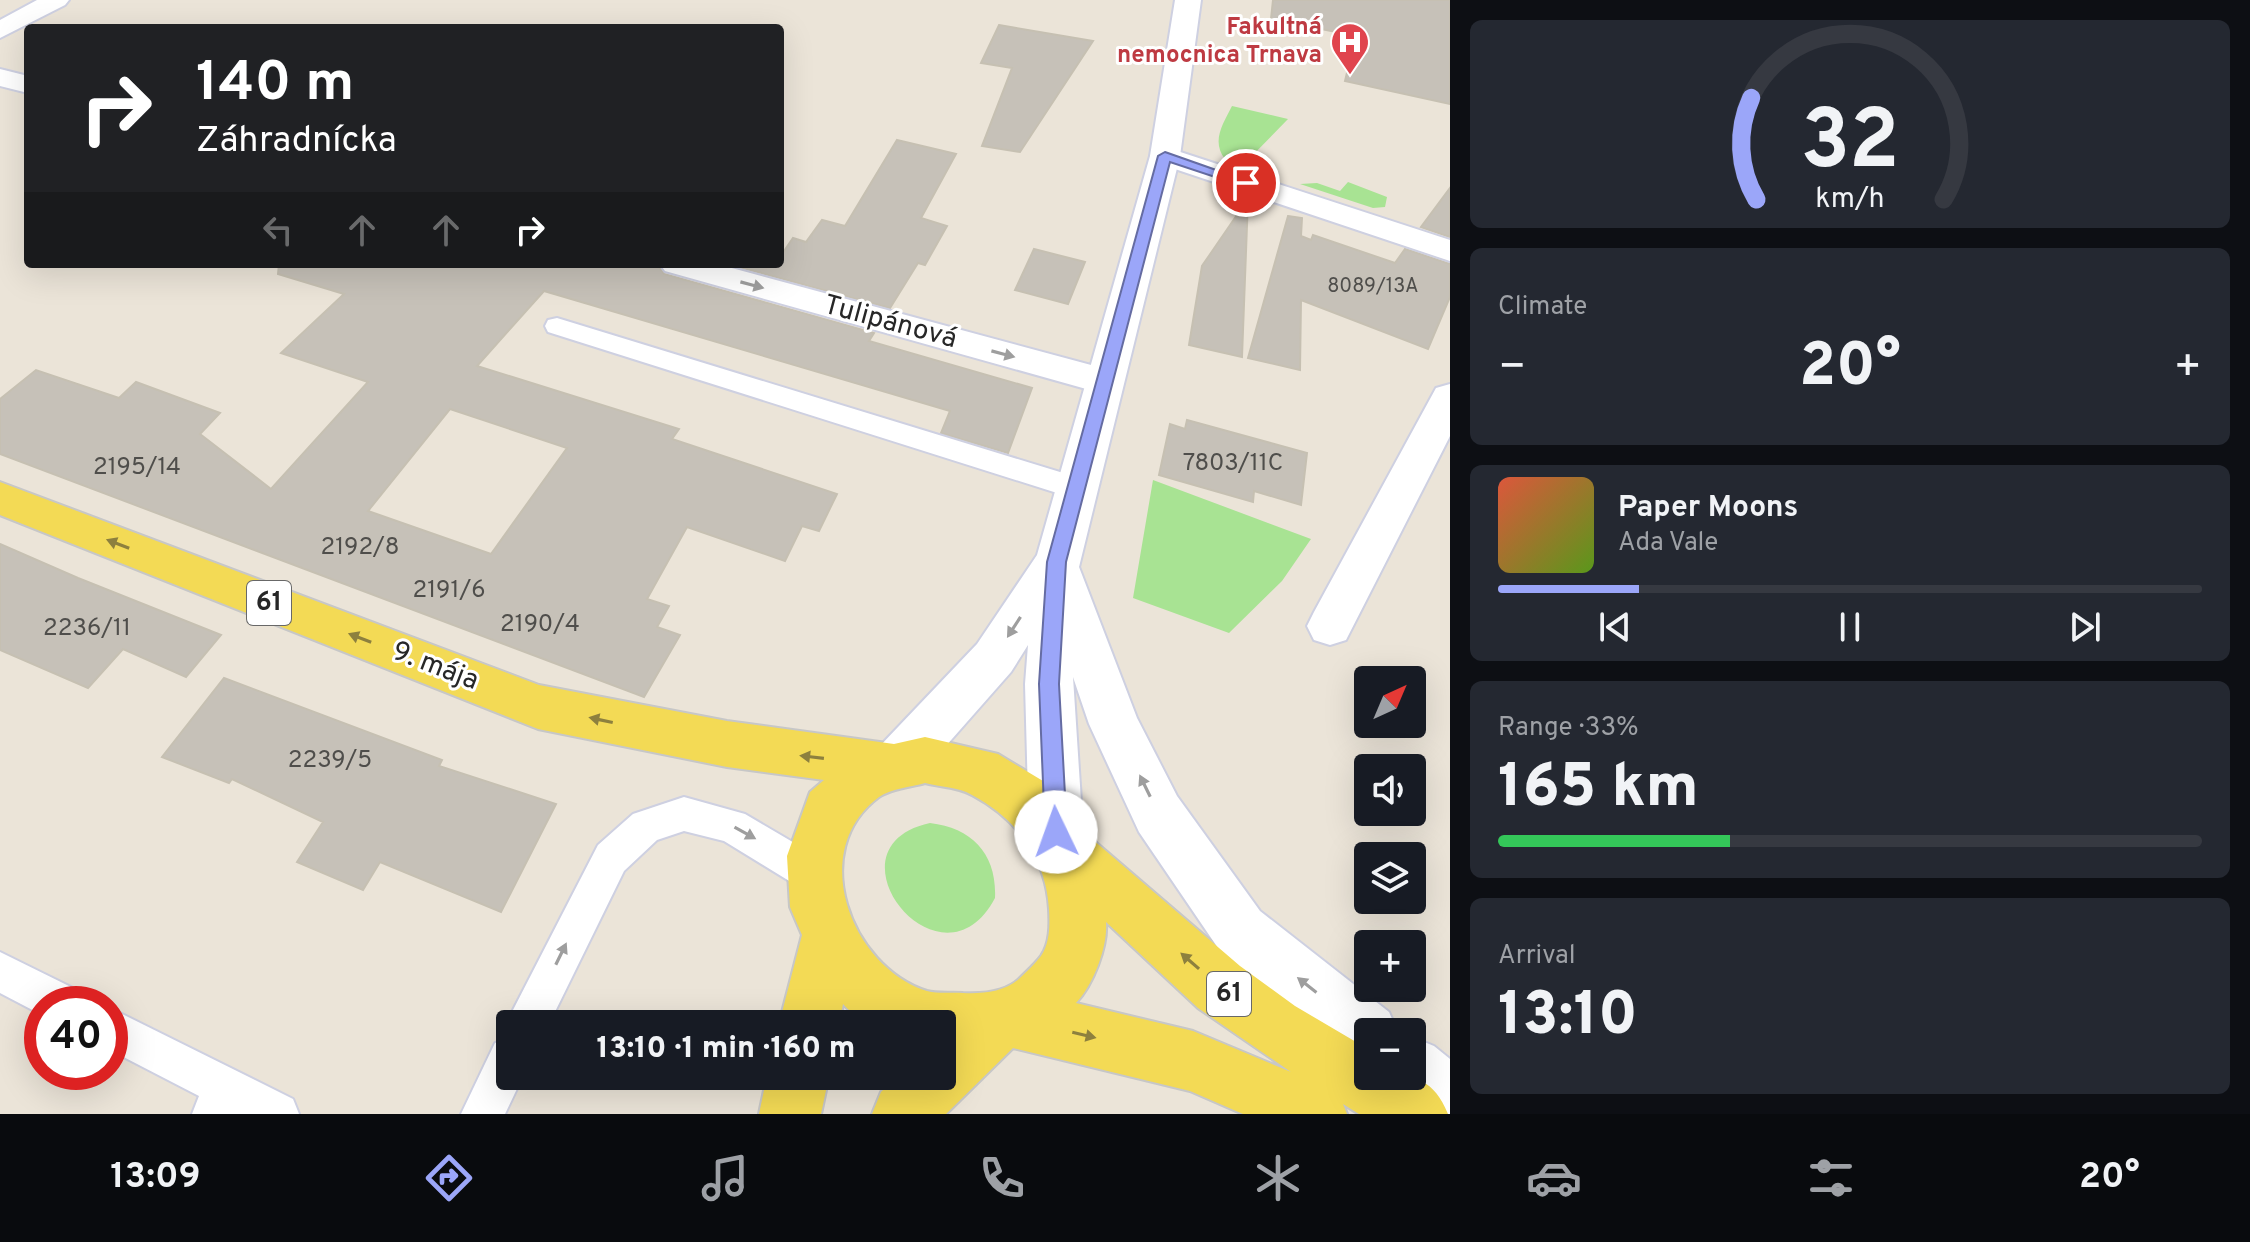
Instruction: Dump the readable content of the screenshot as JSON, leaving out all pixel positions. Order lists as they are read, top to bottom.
{
  "streets": {
    "main road": ["61", "9. mája"],
    "street": ["Tulipánová"]
  },
  "crossings": [
    ["61", "9. mája"]
  ],
  "one_way": ["Tulipánová", "9. mája"],
  "places": {
    "hospital": ["Fakultná nemocnica Trnava"]
  },
  "house_numbers": [
    "8089/13A",
    "7803/11C",
    "2195/14",
    "2192/8",
    "2191/6",
    "2190/4",
    "2236/11",
    "2239/5"
  ],
  "north": "top right",
  "page": {
    "turn": ["140 m", "Záhradnícka"],
    "tile": [
      "Climate",
      ["Range · 33%", "165 km"],
      ["Arrival", "13:10"]
    ],
    "heat": ["−", "20°", "+"],
    "song": ["Paper Moons", "Ada Vale"],
    "map_buttons": ["+", "−"],
    "limit": "40",
    "trip": "13:10 · 1 min · 160 m",
    "tabs": ["13:09", "20°"],
    "gauge": ["32", "km/h"]
  }
}
